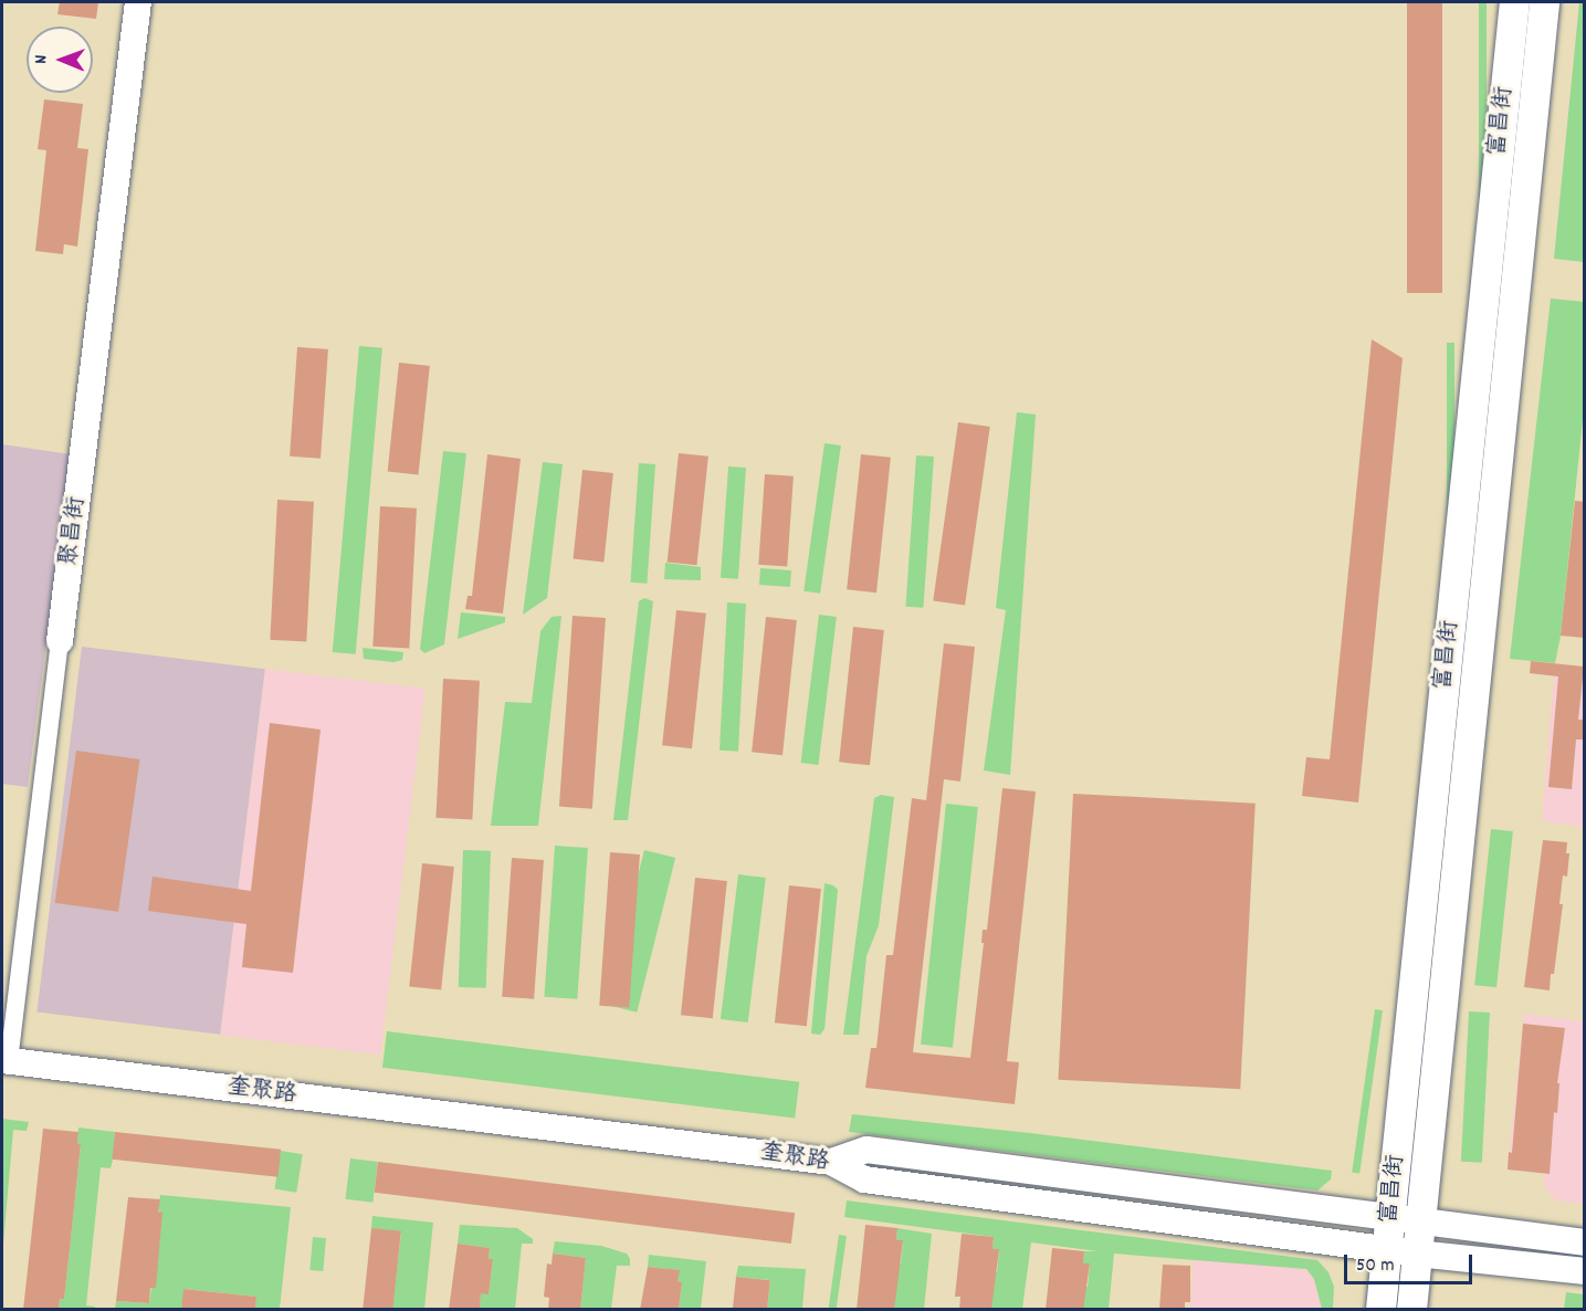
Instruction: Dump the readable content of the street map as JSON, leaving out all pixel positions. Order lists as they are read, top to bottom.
{
  "streets": {
    "main road": ["富昌街"],
    "street": ["聚昌街", "奎聚路"]
  },
  "crossings": [
    ["富昌街", "奎聚路"],
    ["聚昌街", "奎聚路"]
  ],
  "scale_bar": "50 m",
  "north": "left"
}
